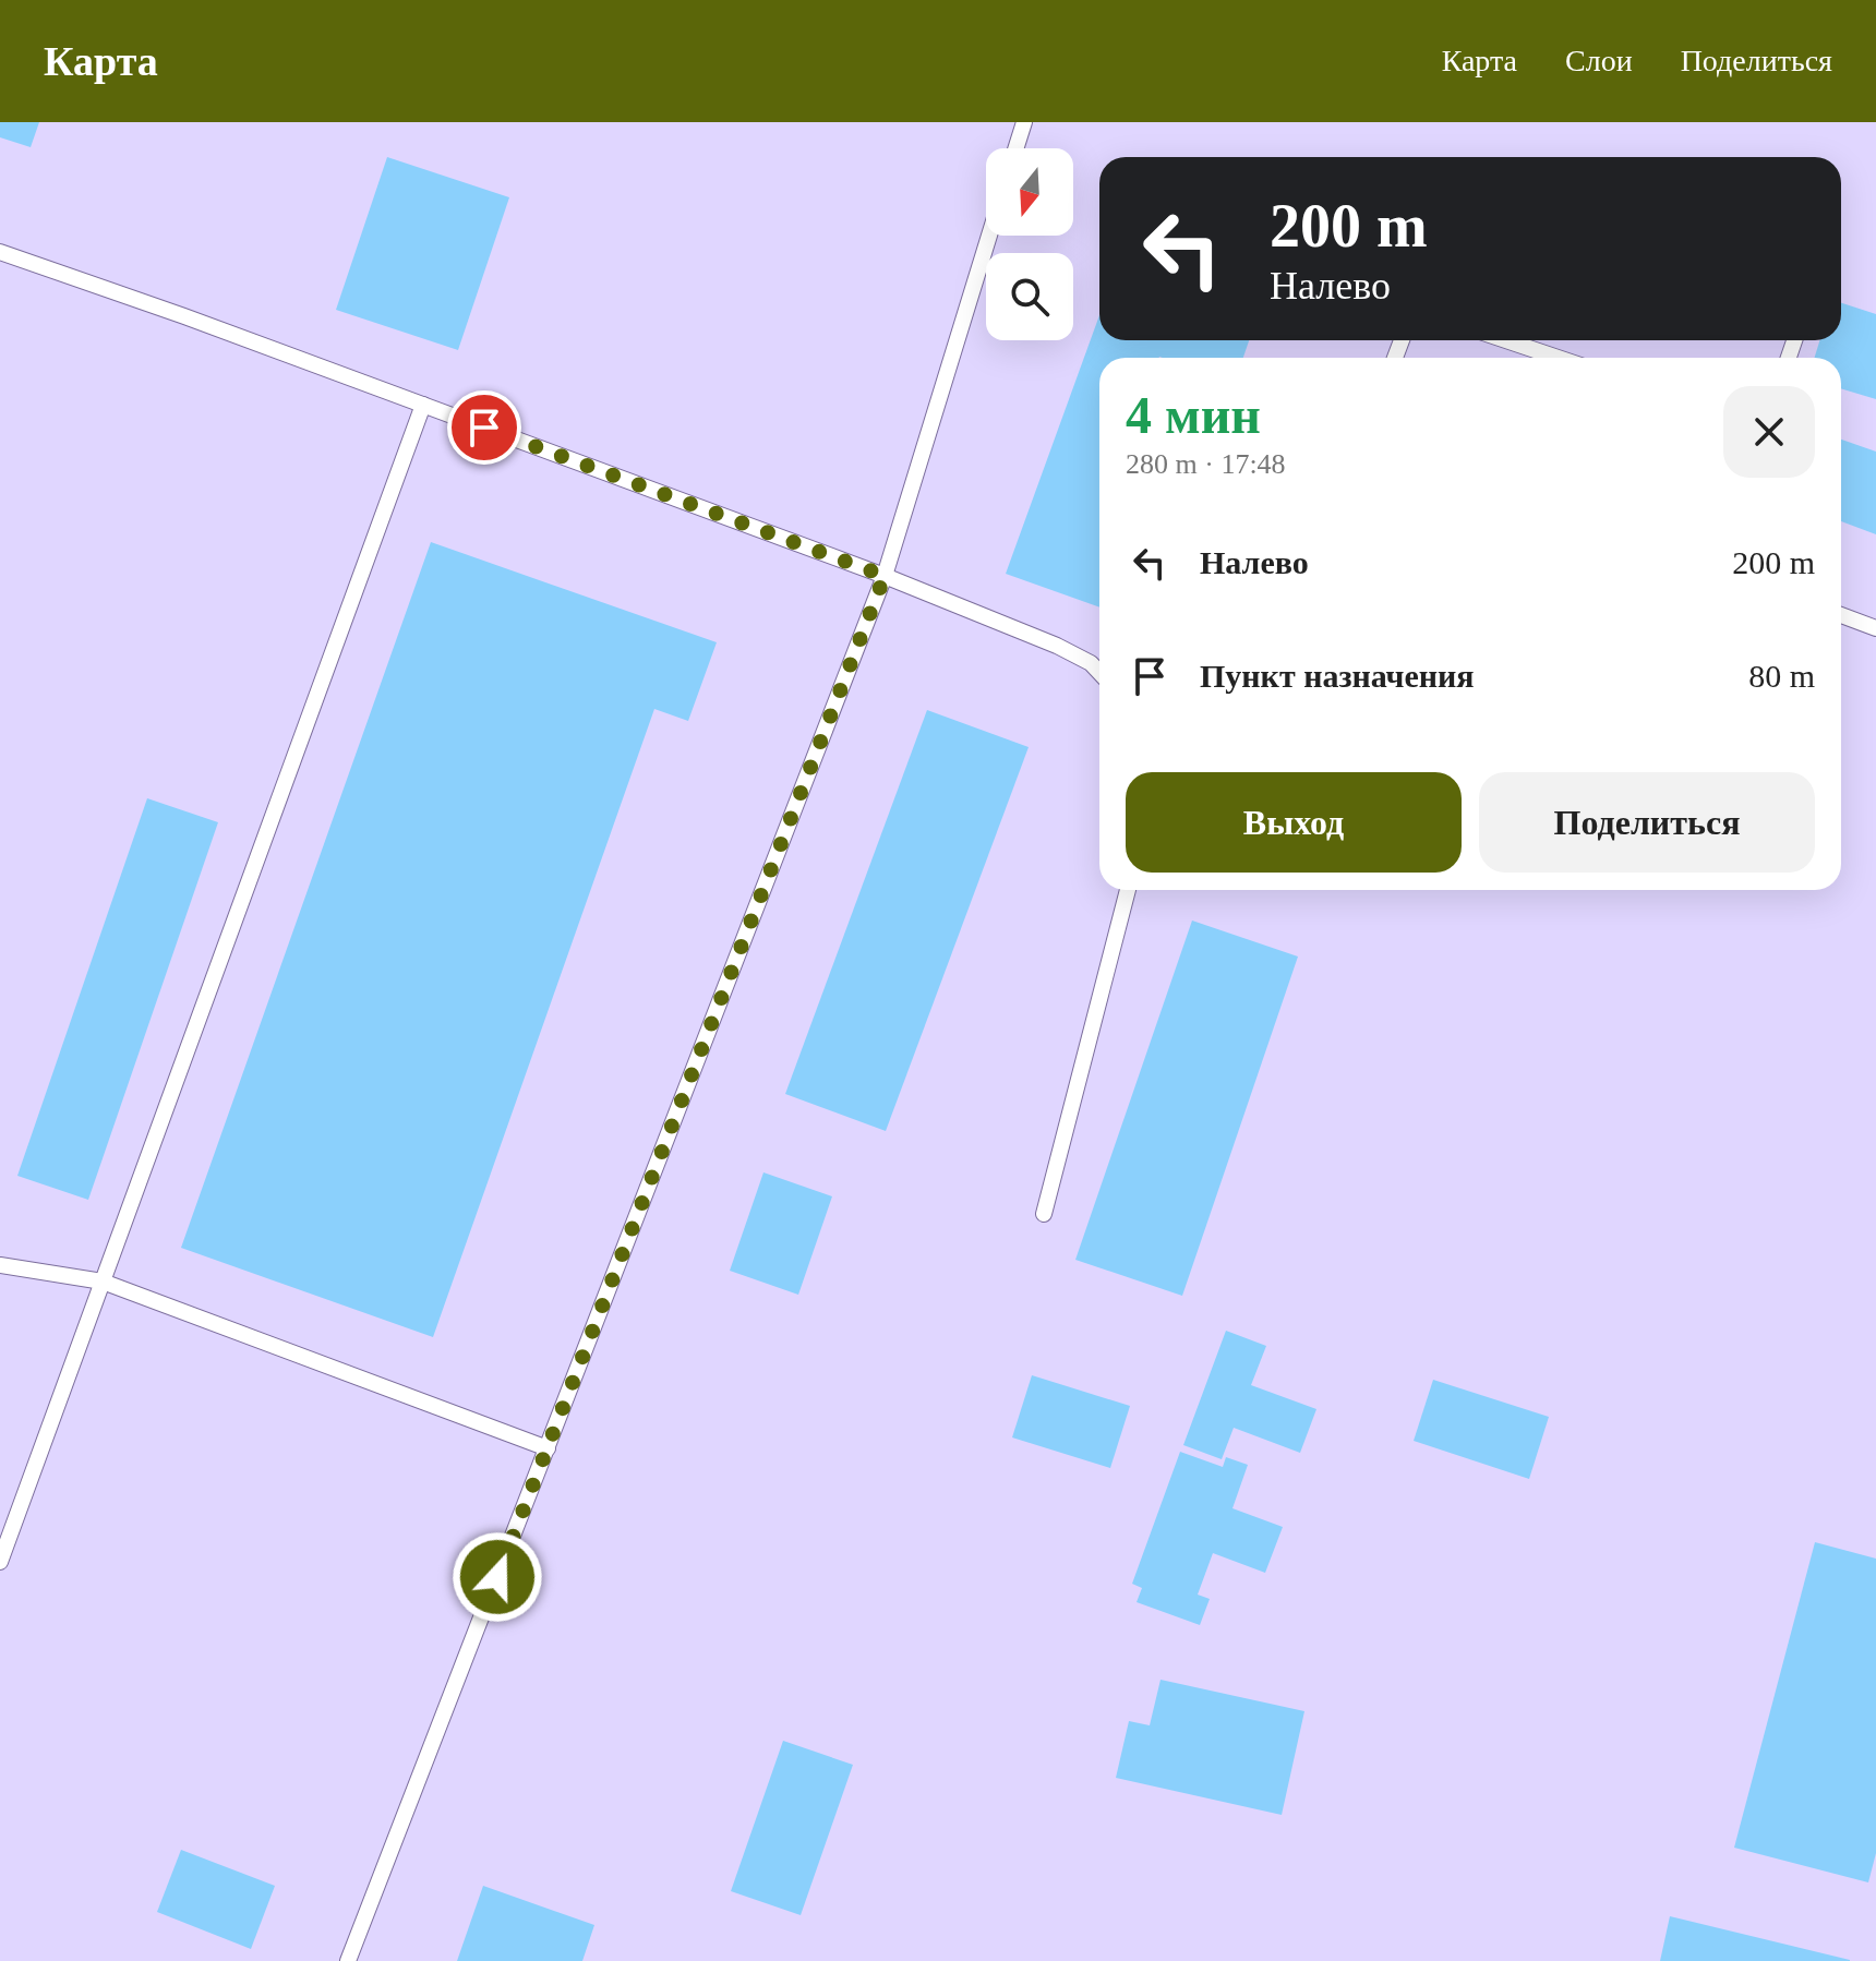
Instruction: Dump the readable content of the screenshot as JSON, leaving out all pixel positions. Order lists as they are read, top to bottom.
{
  "north": "bottom",
  "page": {
    "header": "Карта",
    "nav": ["Карта", "Слои", "Поделиться"],
    "turn": ["200 m", "Налево"],
    "heading": ["4 мин", "280 m · 17:48"],
    "list": [
      {
        "name": "Налево",
        "value": "200 m"
      },
      {
        "name": "Пункт назначения",
        "value": "80 m"
      }
    ],
    "buttons": ["Выход", "Поделиться"]
  }
}
